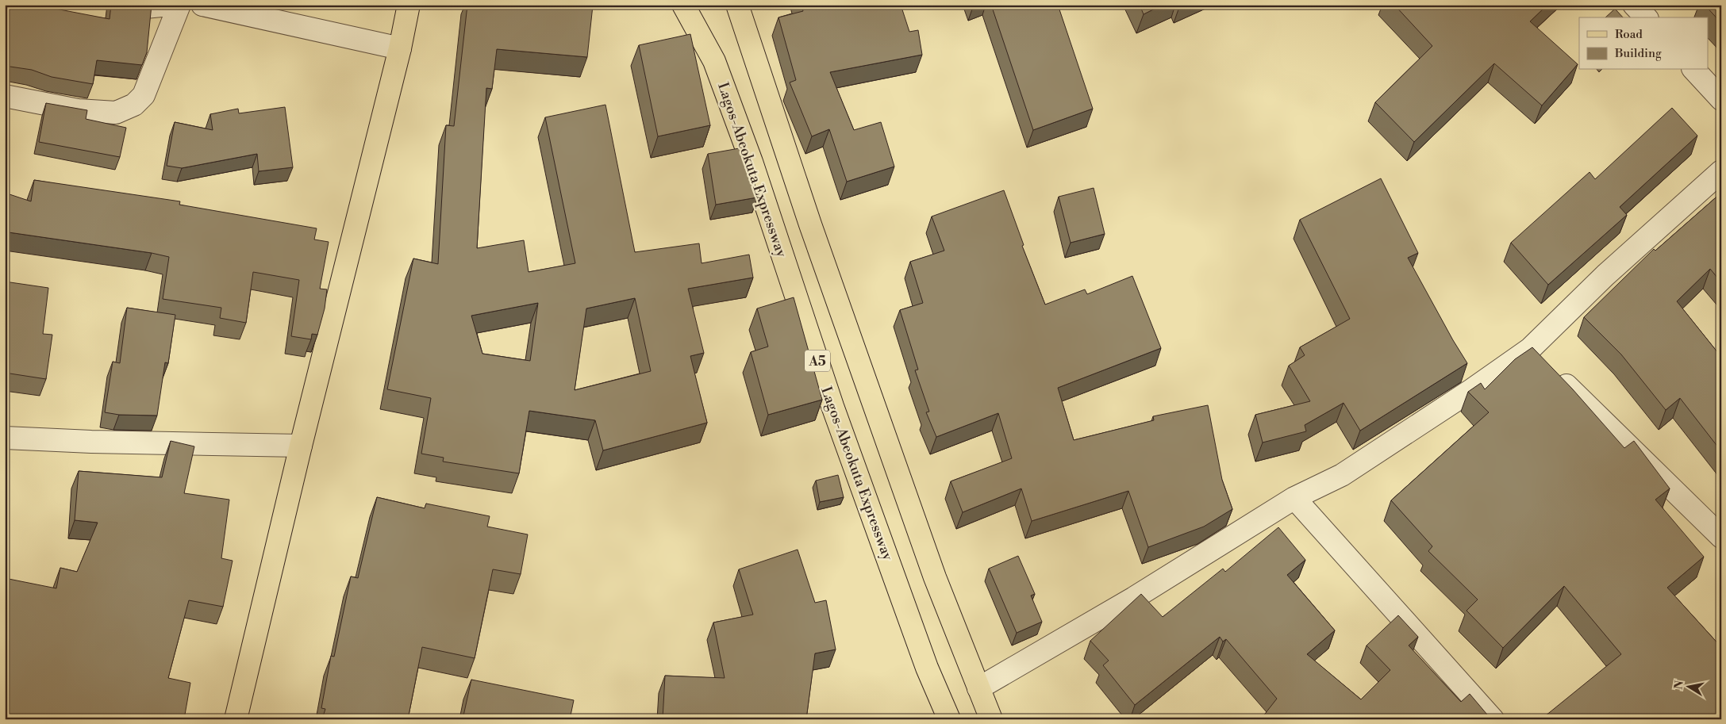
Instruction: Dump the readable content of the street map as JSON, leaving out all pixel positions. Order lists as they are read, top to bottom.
{
  "streets": {
    "main road": ["Lagos-Abeokuta Expressway", "A5"]
  },
  "legend": ["Road", "Building"],
  "north": "left"
}
